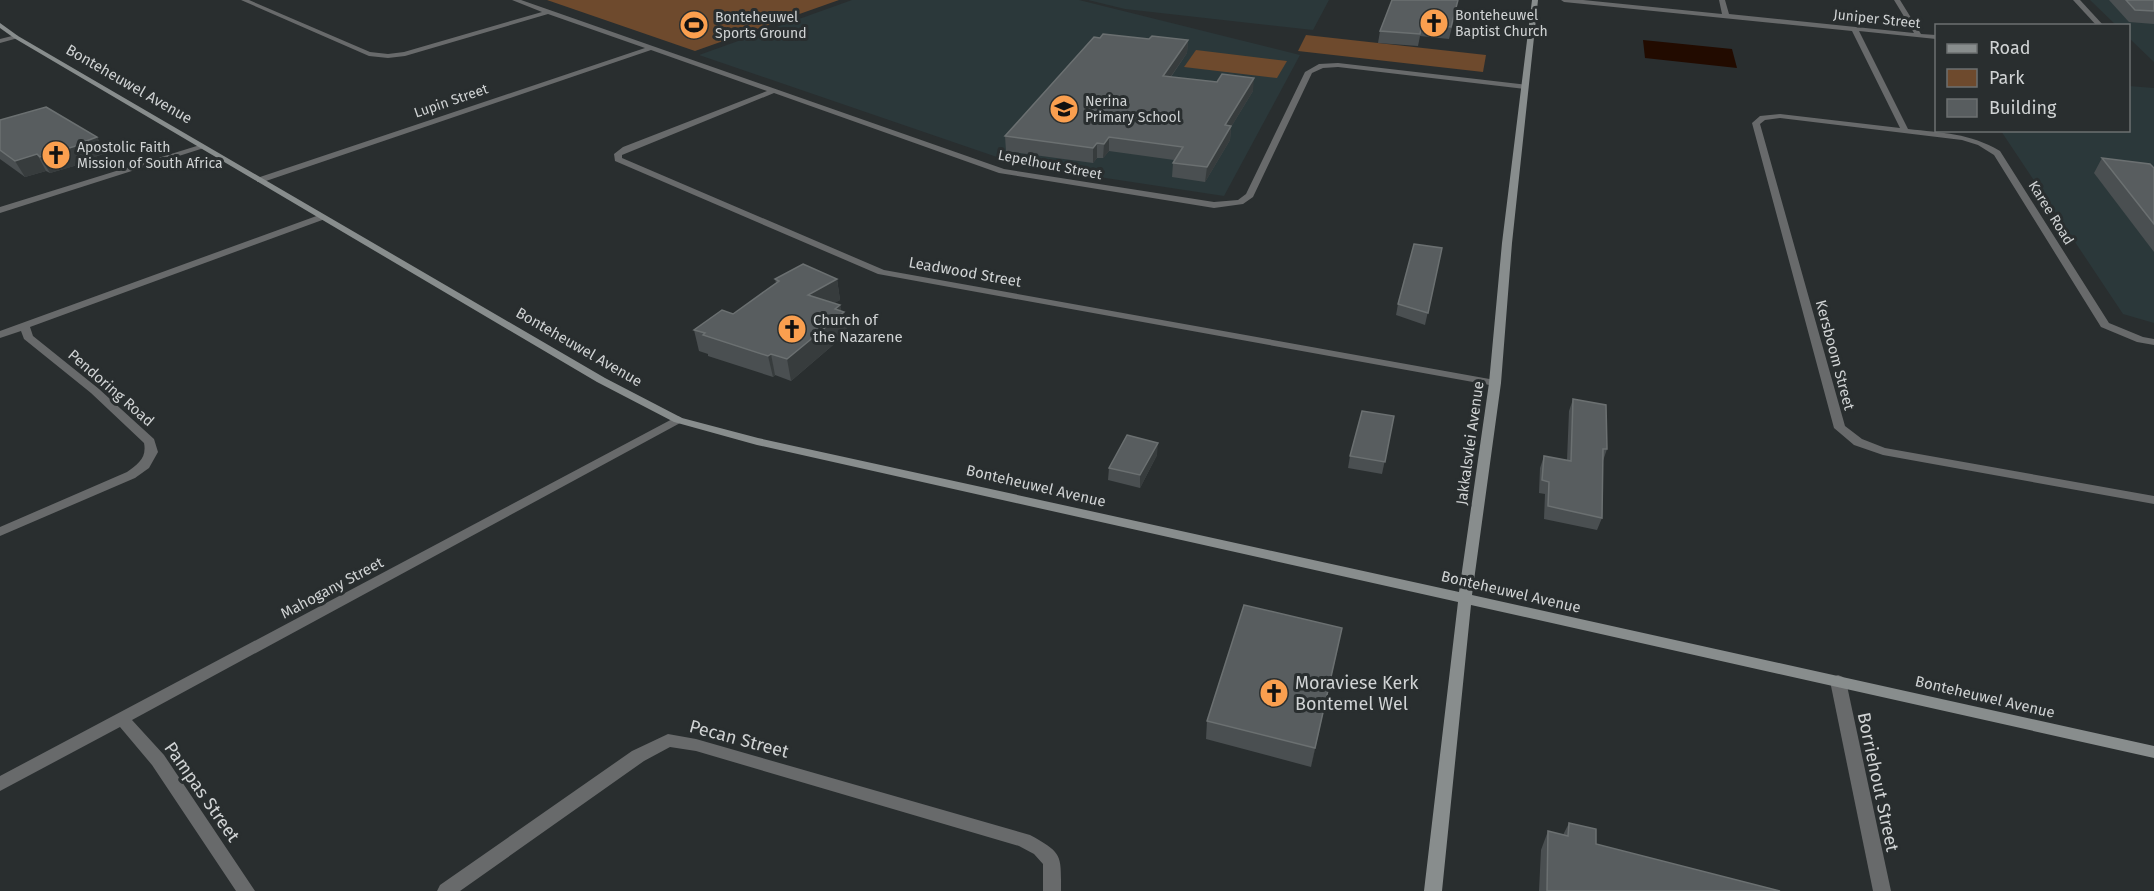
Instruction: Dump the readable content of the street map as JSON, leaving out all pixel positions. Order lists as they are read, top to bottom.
{
  "streets": {
    "street": [
      "Juniper Street",
      "Bonteheuwel Avenue",
      "Lupin Street",
      "Lepelhout Street",
      "Karee Road",
      "Leadwood Street",
      "Kersboom Street",
      "Pendoring Road",
      "Jakkalsvlei Avenue",
      "Mahogany Street",
      "Pecan Street",
      "Borriehout Street",
      "Pampas Street"
    ]
  },
  "crossings": [
    ["Bonteheuwel Avenue", "Lupin Street"],
    ["Bonteheuwel Avenue", "Jakkalsvlei Avenue"],
    ["Bonteheuwel Avenue", "Mahogany Street"],
    ["Bonteheuwel Avenue", "Borriehout Street"],
    ["Lupin Street", "Lepelhout Street"],
    ["Lepelhout Street", "Leadwood Street"],
    ["Lepelhout Street", "Jakkalsvlei Avenue"],
    ["Karee Road", "Kersboom Street"],
    ["Leadwood Street", "Jakkalsvlei Avenue"],
    ["Mahogany Street", "Pampas Street"]
  ],
  "places": {
    "church": [
      "Bonteheuwel Baptist Church",
      "Apostolic Faith Mission of South Africa",
      "Church of the Nazarene",
      "Moraviese Kerk Bontemel Wel"
    ],
    "sports": ["Bonteheuwel Sports Ground"],
    "school or university": ["Nerina Primary School"]
  },
  "legend": ["Road", "Park", "Building"]
}
